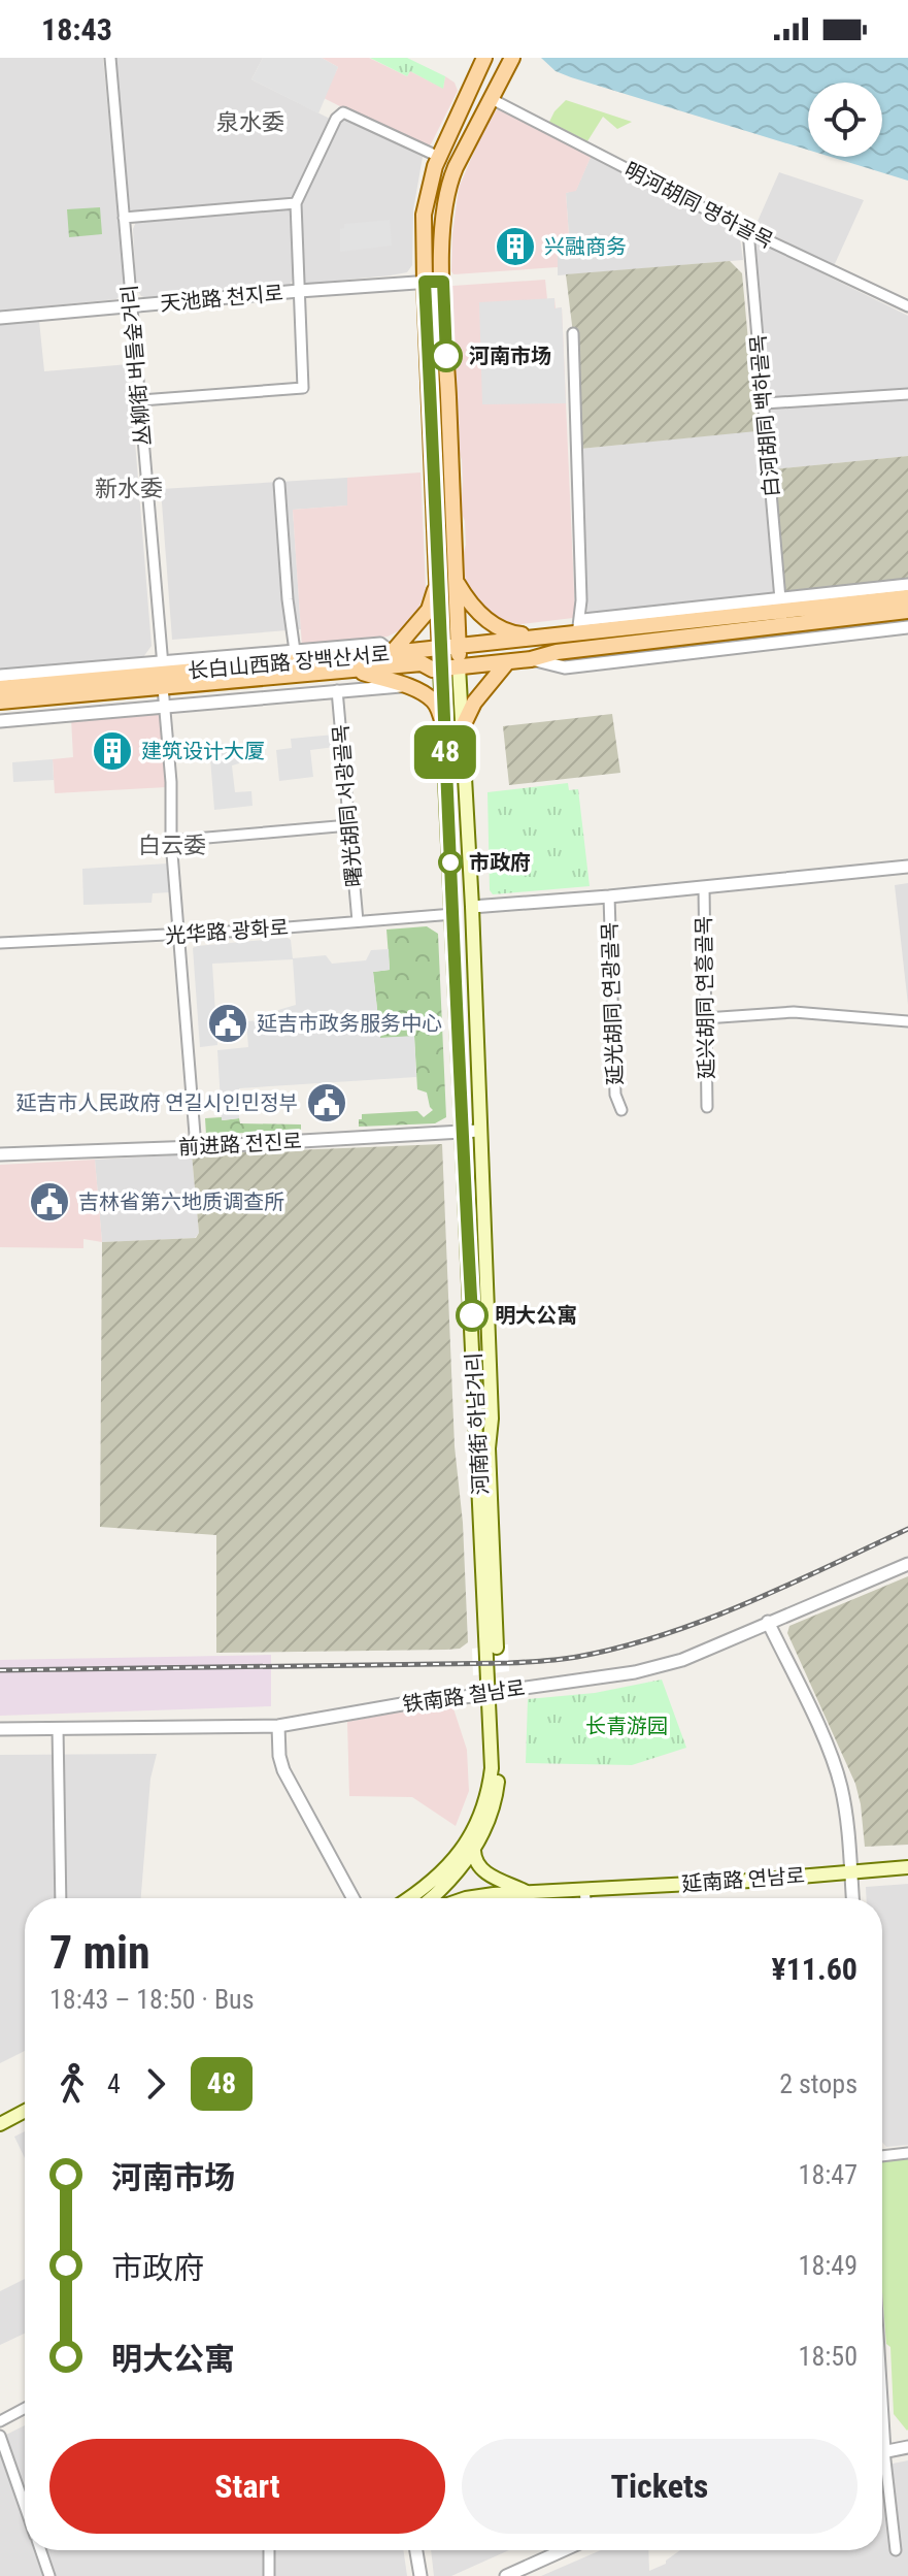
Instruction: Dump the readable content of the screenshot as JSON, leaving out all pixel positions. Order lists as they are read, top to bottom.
{
  "streets": {
    "main road": ["长白山西路 장백산서로", "河南街 하남거리", "延南路 연남로"],
    "street": [
      "明河胡同 명하골목",
      "天池路 천지로",
      "丛柳街 버들숲거리",
      "白河胡同 백하골목",
      "曙光胡同 서광골목",
      "光华路 광화로",
      "延兴胡同 연흥골목",
      "延光胡同 연광골목",
      "前进路 전진로",
      "铁南路 철남로"
    ]
  },
  "crossings": [
    ["明河胡同 명하골목", "白河胡同 백하골목"],
    ["明河胡同 명하골목", "河南街 하남거리"],
    ["天池路 천지로", "丛柳街 버들숲거리"],
    ["天池路 천지로", "河南街 하남거리"],
    ["丛柳街 버들숲거리", "长白山西路 장백산서로"],
    ["丛柳街 버들숲거리", "光华路 광화로"],
    ["丛柳街 버들숲거리", "前进路 전진로"],
    ["白河胡同 백하골목", "长白山西路 장백산서로"],
    ["长白山西路 장백산서로", "河南街 하남거리"],
    ["曙光胡同 서광골목", "光华路 광화로"],
    ["光华路 광화로", "河南街 하남거리"],
    ["前进路 전진로", "河南街 하남거리"]
  ],
  "districts": ["泉水委", "新水委", "白云委"],
  "parks": ["长青游园"],
  "places": {
    "building": ["兴融商务", "建筑设计大厦"],
    "other": ["河南市场", "市政府", "明大公寓"],
    "public building": ["延吉市政务服务中心", "延吉市人民政府 연길시인민정부", "吉林省第六地质调查所"]
  },
  "lines": ["bus line 48"],
  "page": {
    "status": "18:43",
    "on_map": "48",
    "heading": ["7 min", "18:43 – 18:50 · Bus", "¥11.60"],
    "legs": ["4", "48", "2 stops"],
    "list": [
      {
        "name": "河南市场",
        "value": "18:47"
      },
      {
        "name": "市政府",
        "value": "18:49"
      },
      {
        "name": "明大公寓",
        "value": "18:50"
      }
    ],
    "buttons": ["Start", "Tickets"]
  }
}
